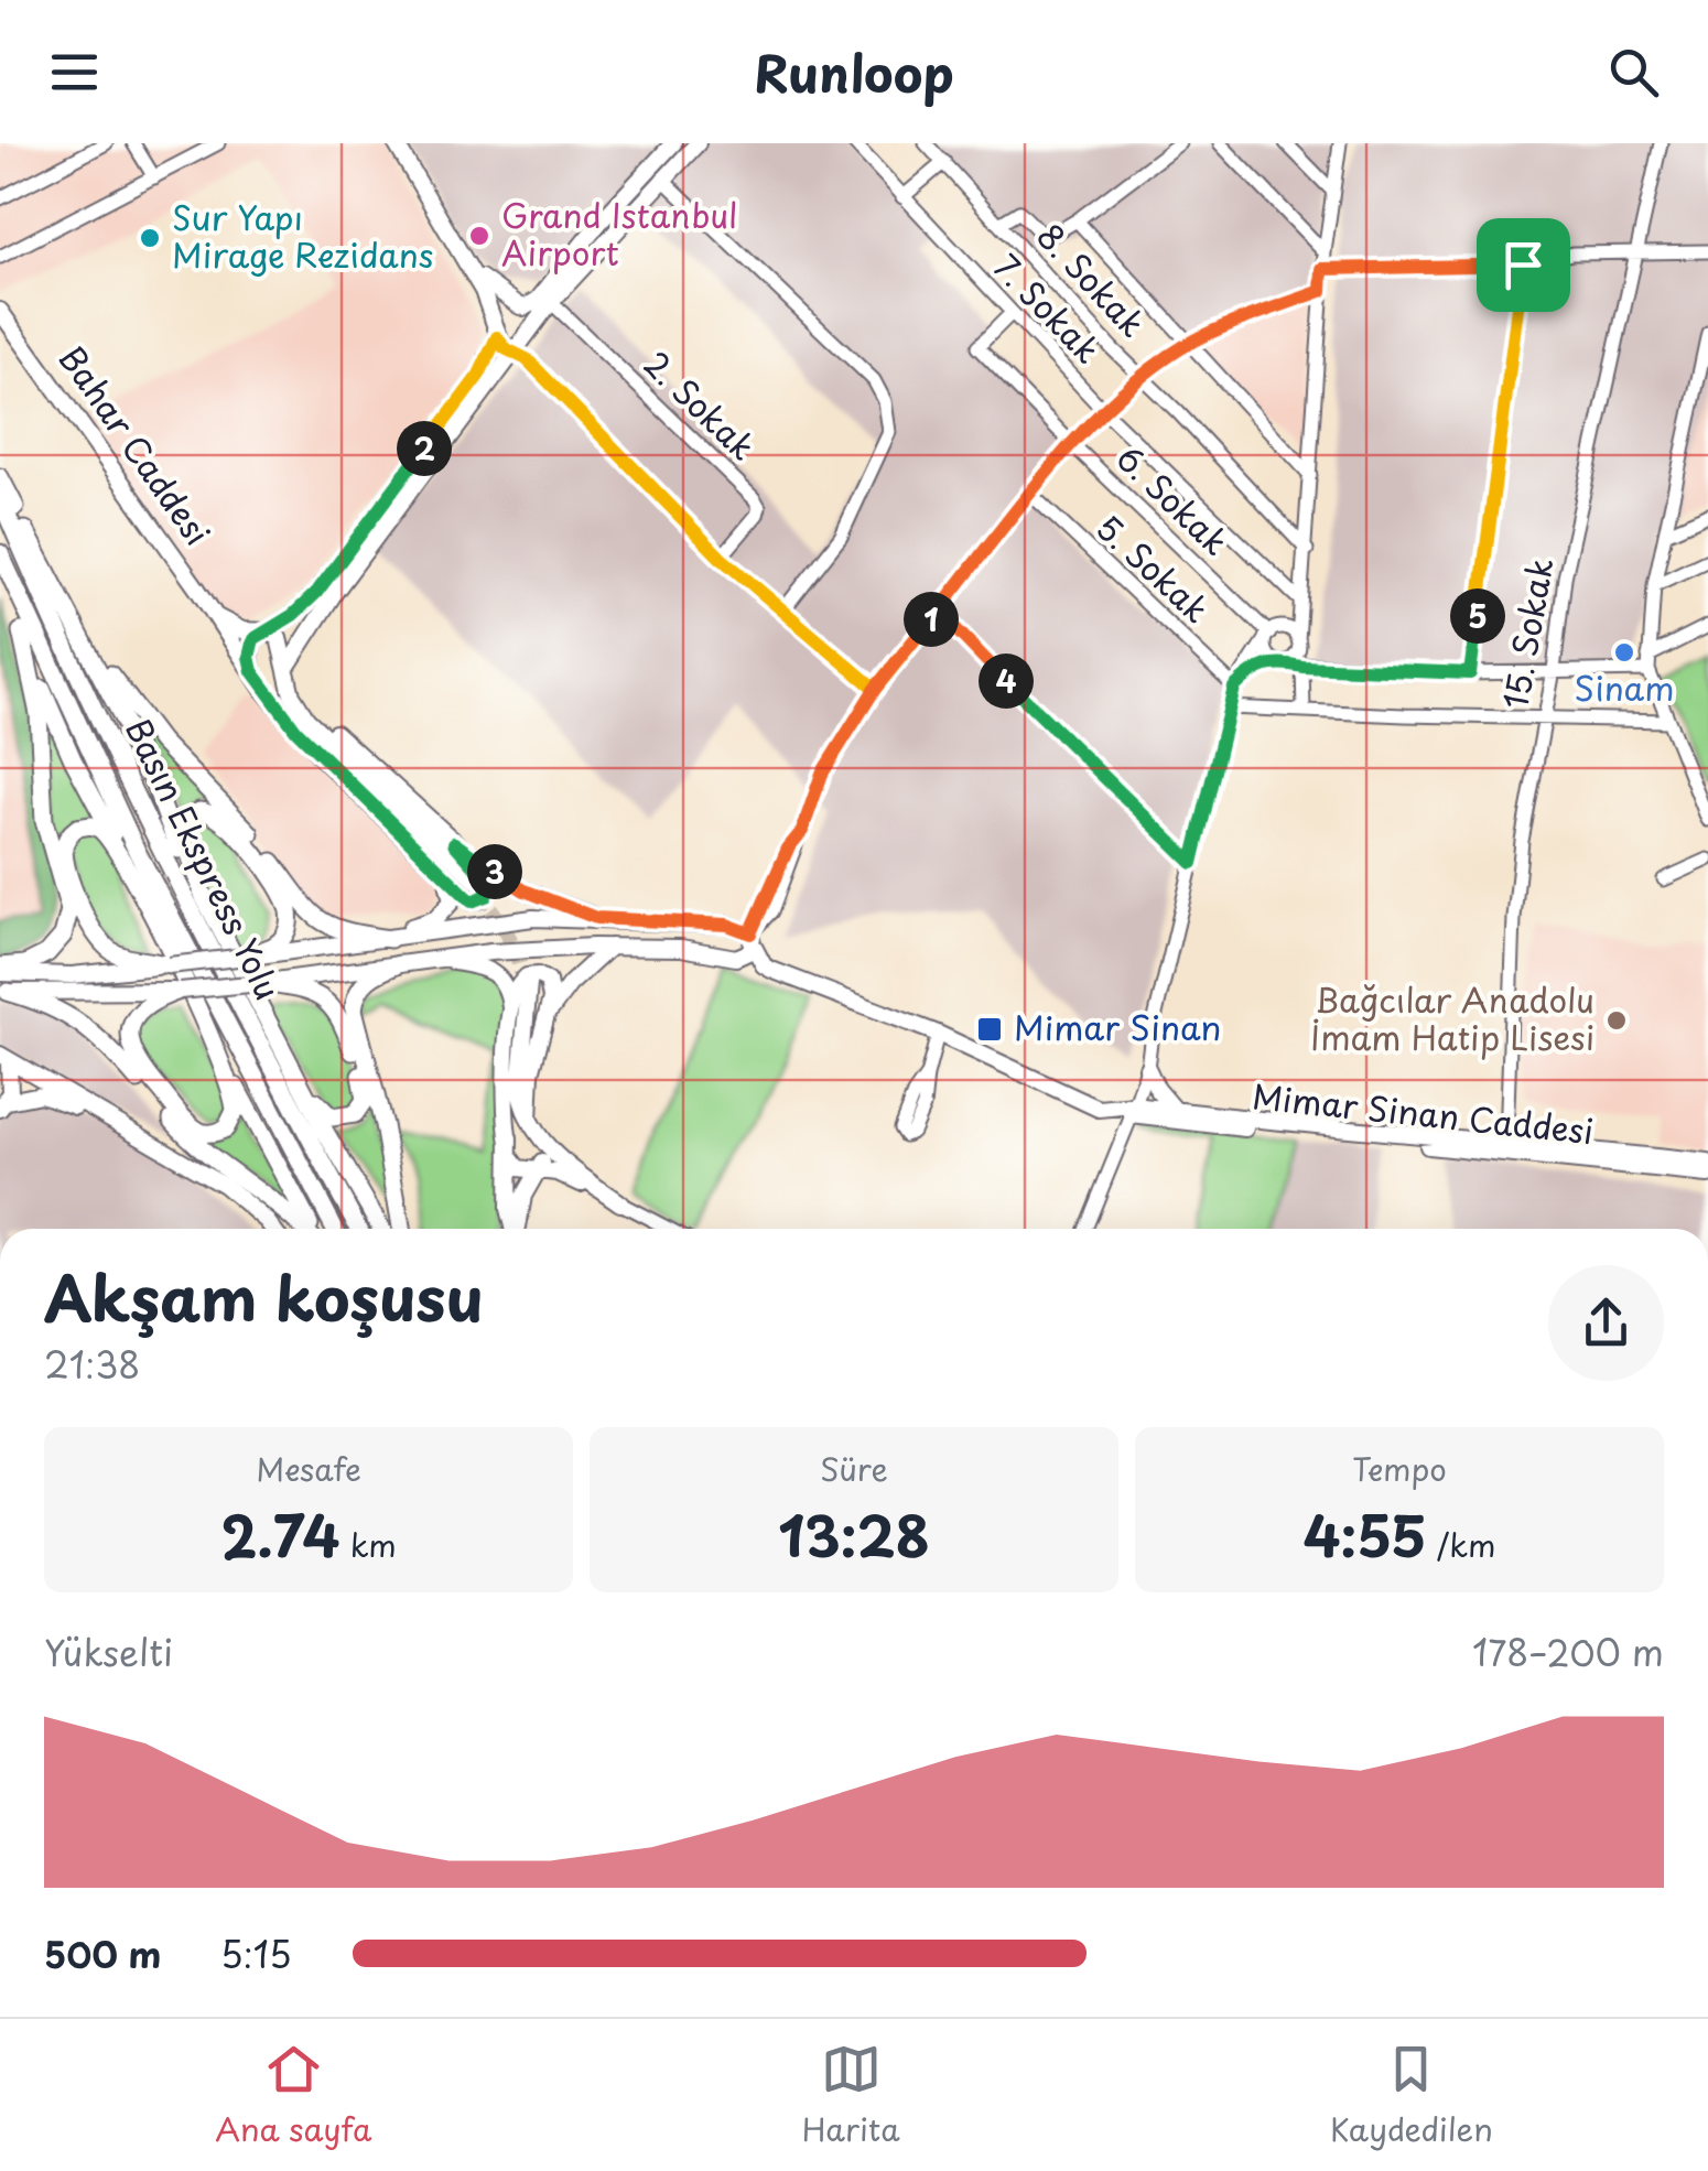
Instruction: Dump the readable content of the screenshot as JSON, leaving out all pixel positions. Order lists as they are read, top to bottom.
{
  "streets": {
    "highway": ["Basın Ekspress Yolu"],
    "main road": ["Bahar Caddesi", "Mimar Sinan Caddesi"],
    "street": [
      "8. Sokak",
      "7. Sokak",
      "2. Sokak",
      "6. Sokak",
      "5. Sokak",
      "15. Sokak"
    ]
  },
  "crossings": [
    ["7. Sokak", "6. Sokak"],
    ["15. Sokak", "Mimar Sinan Caddesi"]
  ],
  "places": {
    "other": [
      "Grand Istanbul Airport",
      "Sur Yapı Mirage Rezidans",
      "Sinam",
      "Bağcılar Anadolu İmam Hatip Lisesi"
    ],
    "transit": ["Mimar Sinan"]
  },
  "page": {
    "header": "Runloop",
    "pins": [
      "2",
      "5",
      "1",
      "4",
      "3"
    ],
    "heading": ["Akşam koşusu", "21:38"],
    "stats": [
      ["Mesafe", "2.74 km"],
      ["Süre", "13:28"],
      ["Tempo", "4:55 /km"]
    ],
    "chart": ["Yükselti", "178–200 m"],
    "list": [
      {
        "name": "500 m",
        "note": "5:15"
      }
    ],
    "tabs": ["Ana sayfa", "Harita", "Kaydedilen"]
  }
}
